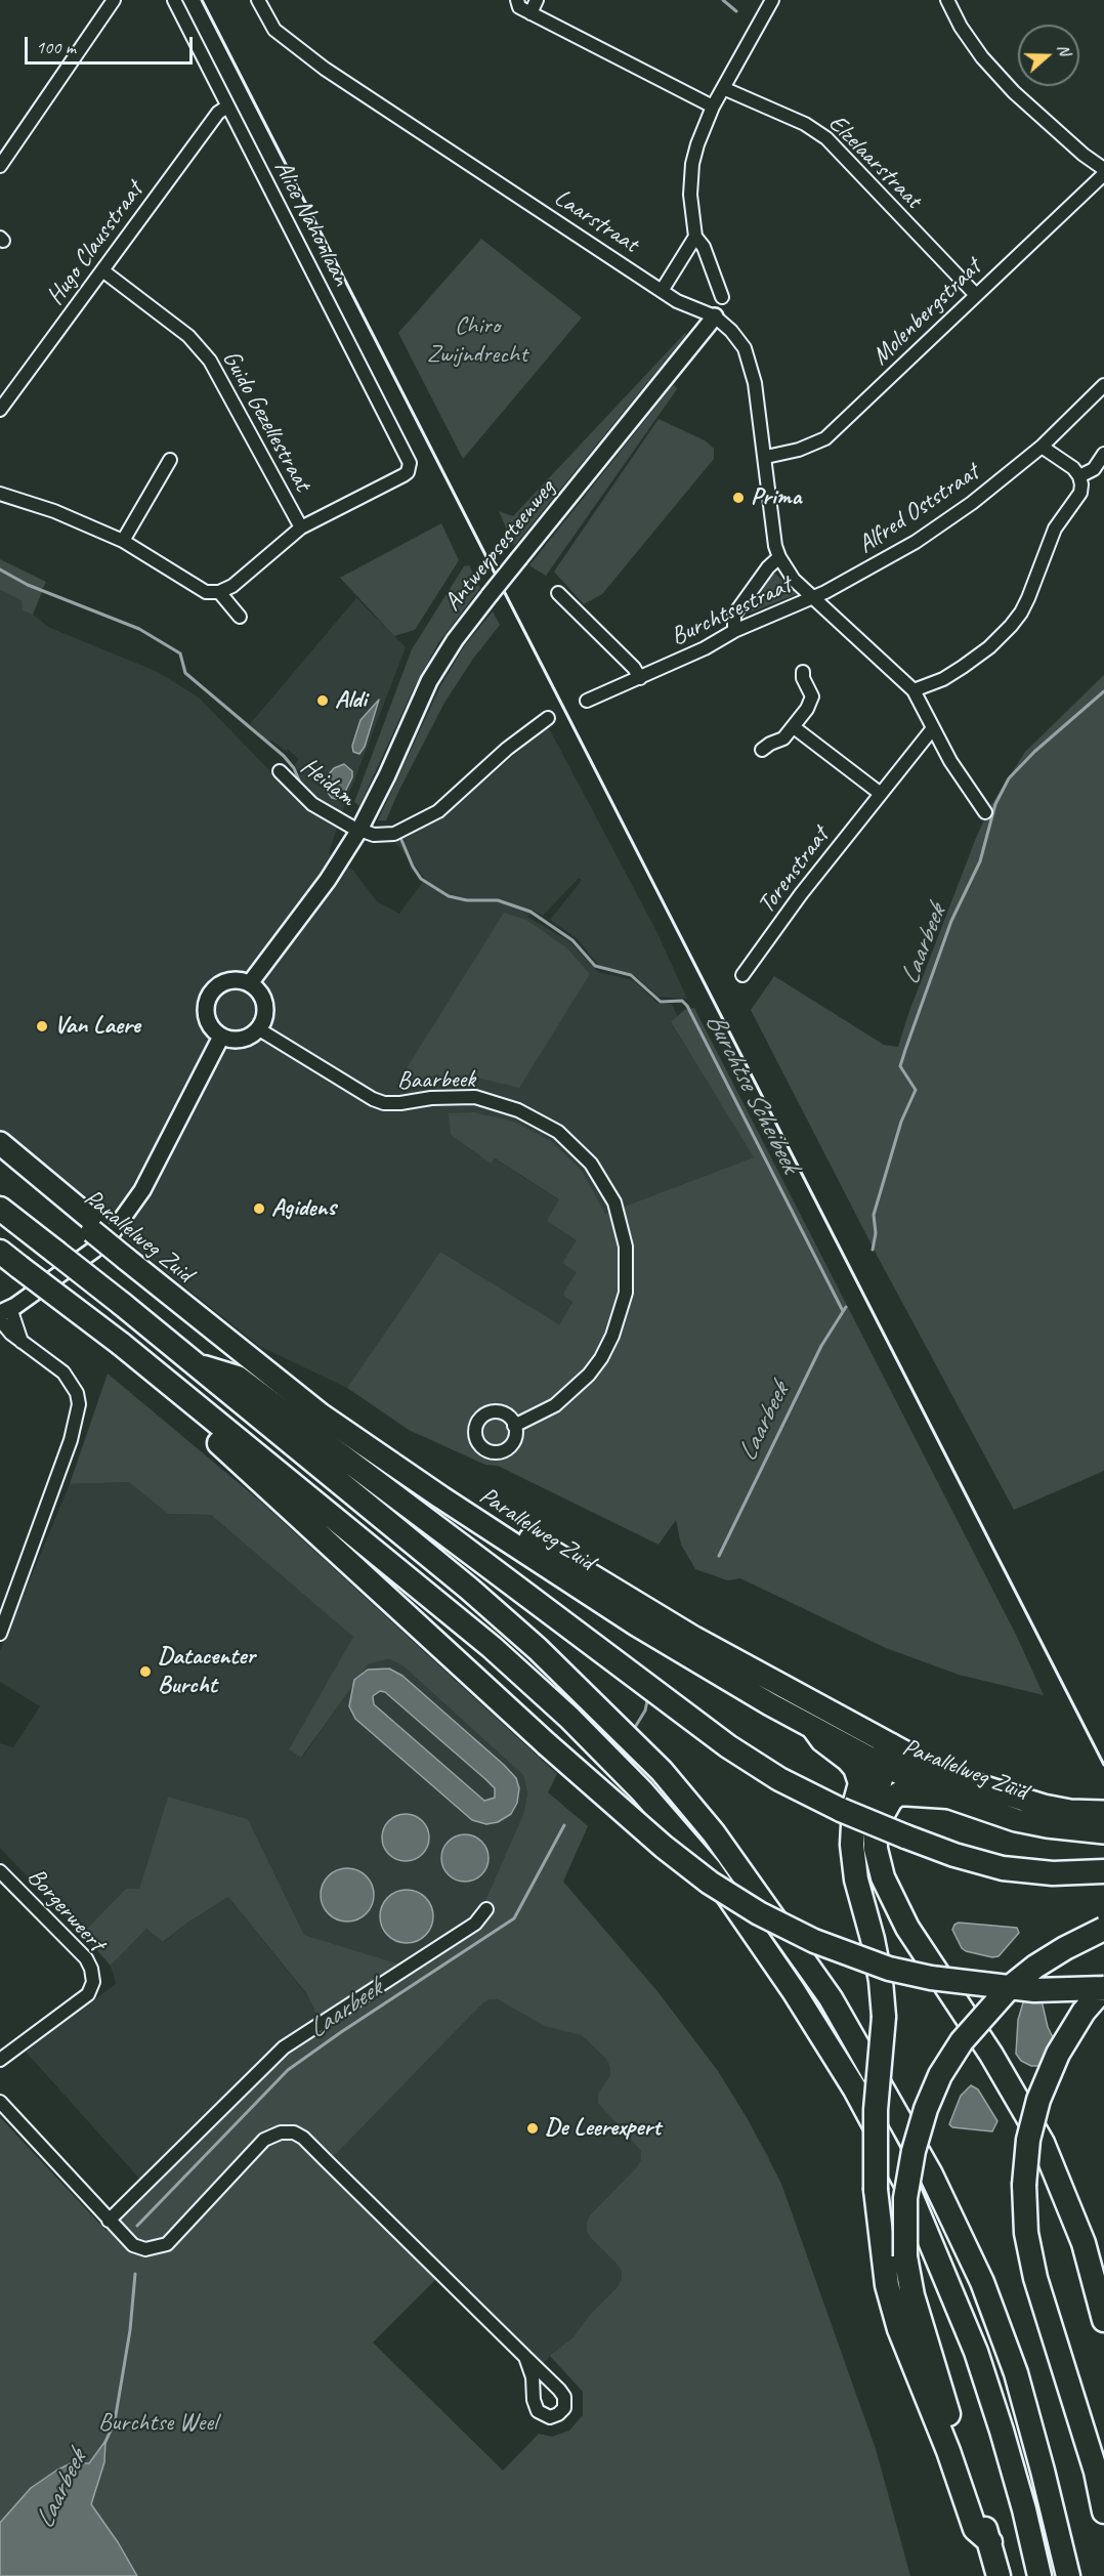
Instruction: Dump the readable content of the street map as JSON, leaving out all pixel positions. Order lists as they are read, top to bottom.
{
  "streets": {
    "highway": ["Parallelweg Zuid"],
    "street": [
      "Elzelaarstraat",
      "Laarstraat",
      "Alice Nahonlaan",
      "Hugo Clausstraat",
      "Molenbergstraat",
      "Guido Gezellestraat",
      "Alfred Oststraat",
      "Antwerpsesteenweg",
      "Burchtsestraat",
      "Heidam",
      "Torenstraat",
      "Baarbeek",
      "Borgerweert"
    ]
  },
  "crossings": [
    ["Elzelaarstraat", "Molenbergstraat"],
    ["Laarstraat", "Molenbergstraat"],
    ["Laarstraat", "Alfred Oststraat"],
    ["Laarstraat", "Antwerpsesteenweg"],
    ["Laarstraat", "Burchtsestraat"],
    ["Alice Nahonlaan", "Hugo Clausstraat"],
    ["Alice Nahonlaan", "Guido Gezellestraat"],
    ["Hugo Clausstraat", "Guido Gezellestraat"],
    ["Alfred Oststraat", "Burchtsestraat"],
    ["Antwerpsesteenweg", "Heidam"],
    ["Antwerpsesteenweg", "Baarbeek"],
    ["Burchtsestraat", "Torenstraat"]
  ],
  "water": ["Laarbeek", "Burchtse Scheibeek"],
  "parks": ["Chiro Zwijndrecht", "Burchtse Weel"],
  "places": [
    "Prima",
    "Aldi",
    "Van Laere",
    "Agidens",
    "Datacenter Burcht",
    "De Leerexpert"
  ],
  "scale_bar": "100 m",
  "north": "right"
}
